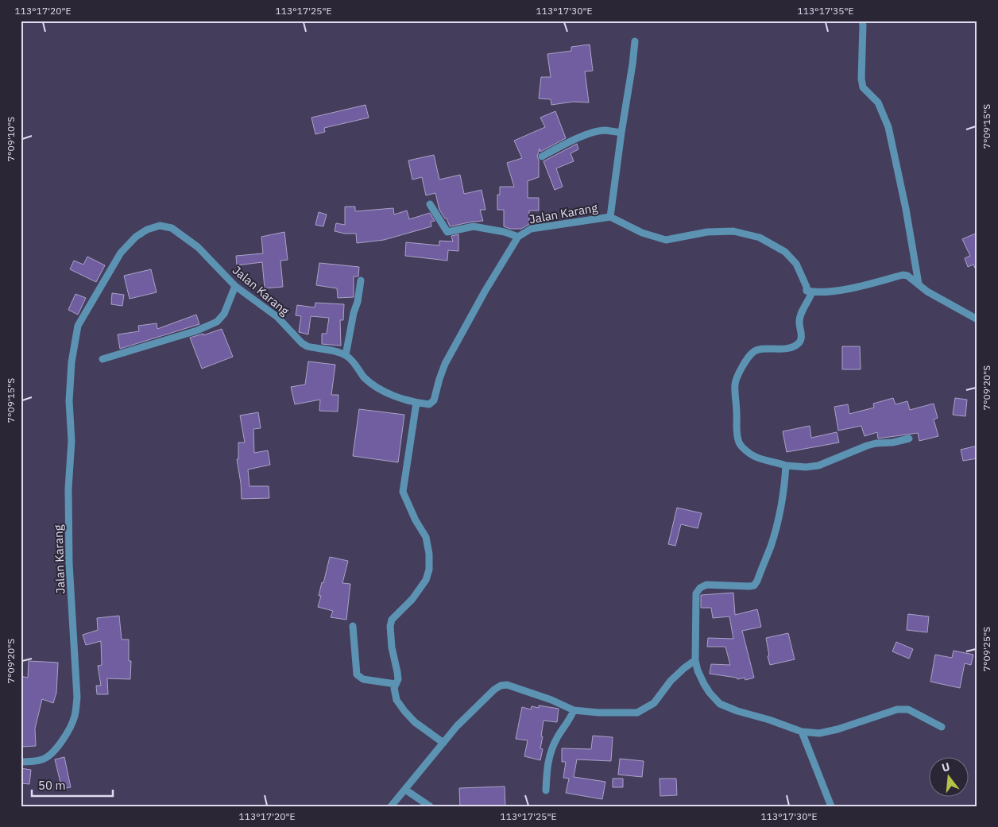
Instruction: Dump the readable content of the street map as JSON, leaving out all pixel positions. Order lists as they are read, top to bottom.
{
  "streets": {
    "street": ["Jalan Karang"]
  },
  "scale_bar": "50 m",
  "north": "top",
  "coordinates": [
    "113°17'20\"E",
    "113°17'25\"E",
    "113°17'30\"E",
    "113°17'35\"E",
    "7°09'15\"S",
    "7°09'10\"S",
    "7°09'20\"S",
    "7°09'25\"S"
  ]
}
